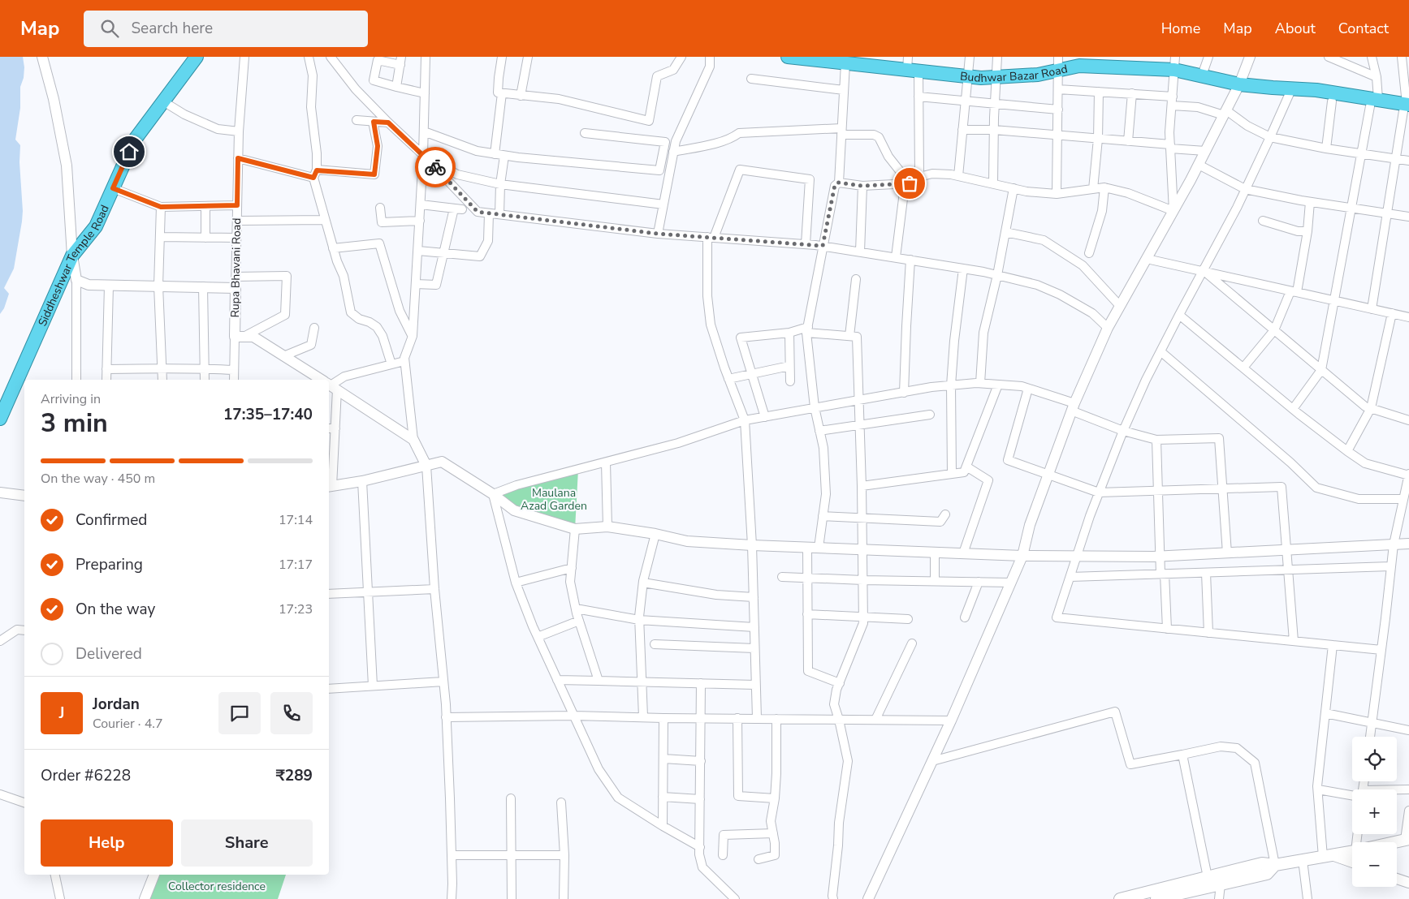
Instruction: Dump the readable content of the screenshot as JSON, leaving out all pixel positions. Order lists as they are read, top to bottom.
{
  "streets": {
    "highway": ["Budhwar Bazar Road", "Siddheshwar Temple Road"],
    "street": ["Rupa Bhavani Road"]
  },
  "parks": ["Maulana Azad Garden", "Collector residence"],
  "page": {
    "header": "Map",
    "search": "Search here",
    "nav": [
      "Home",
      "Map",
      "About",
      "Contact"
    ],
    "heading": ["3 min", "Arriving in", "17:35–17:40"],
    "panel": [
      "Jordan",
      "Courier · 4.7",
      "Order #6228",
      "₹289"
    ],
    "bar": "On the way · 450 m",
    "list": [
      ["Confirmed", "17:14"],
      ["Preparing", "17:17"],
      ["On the way", "17:23"],
      "Delivered"
    ],
    "round": "J",
    "map_buttons": ["+", "−"],
    "buttons": ["Help", "Share"]
  }
}
